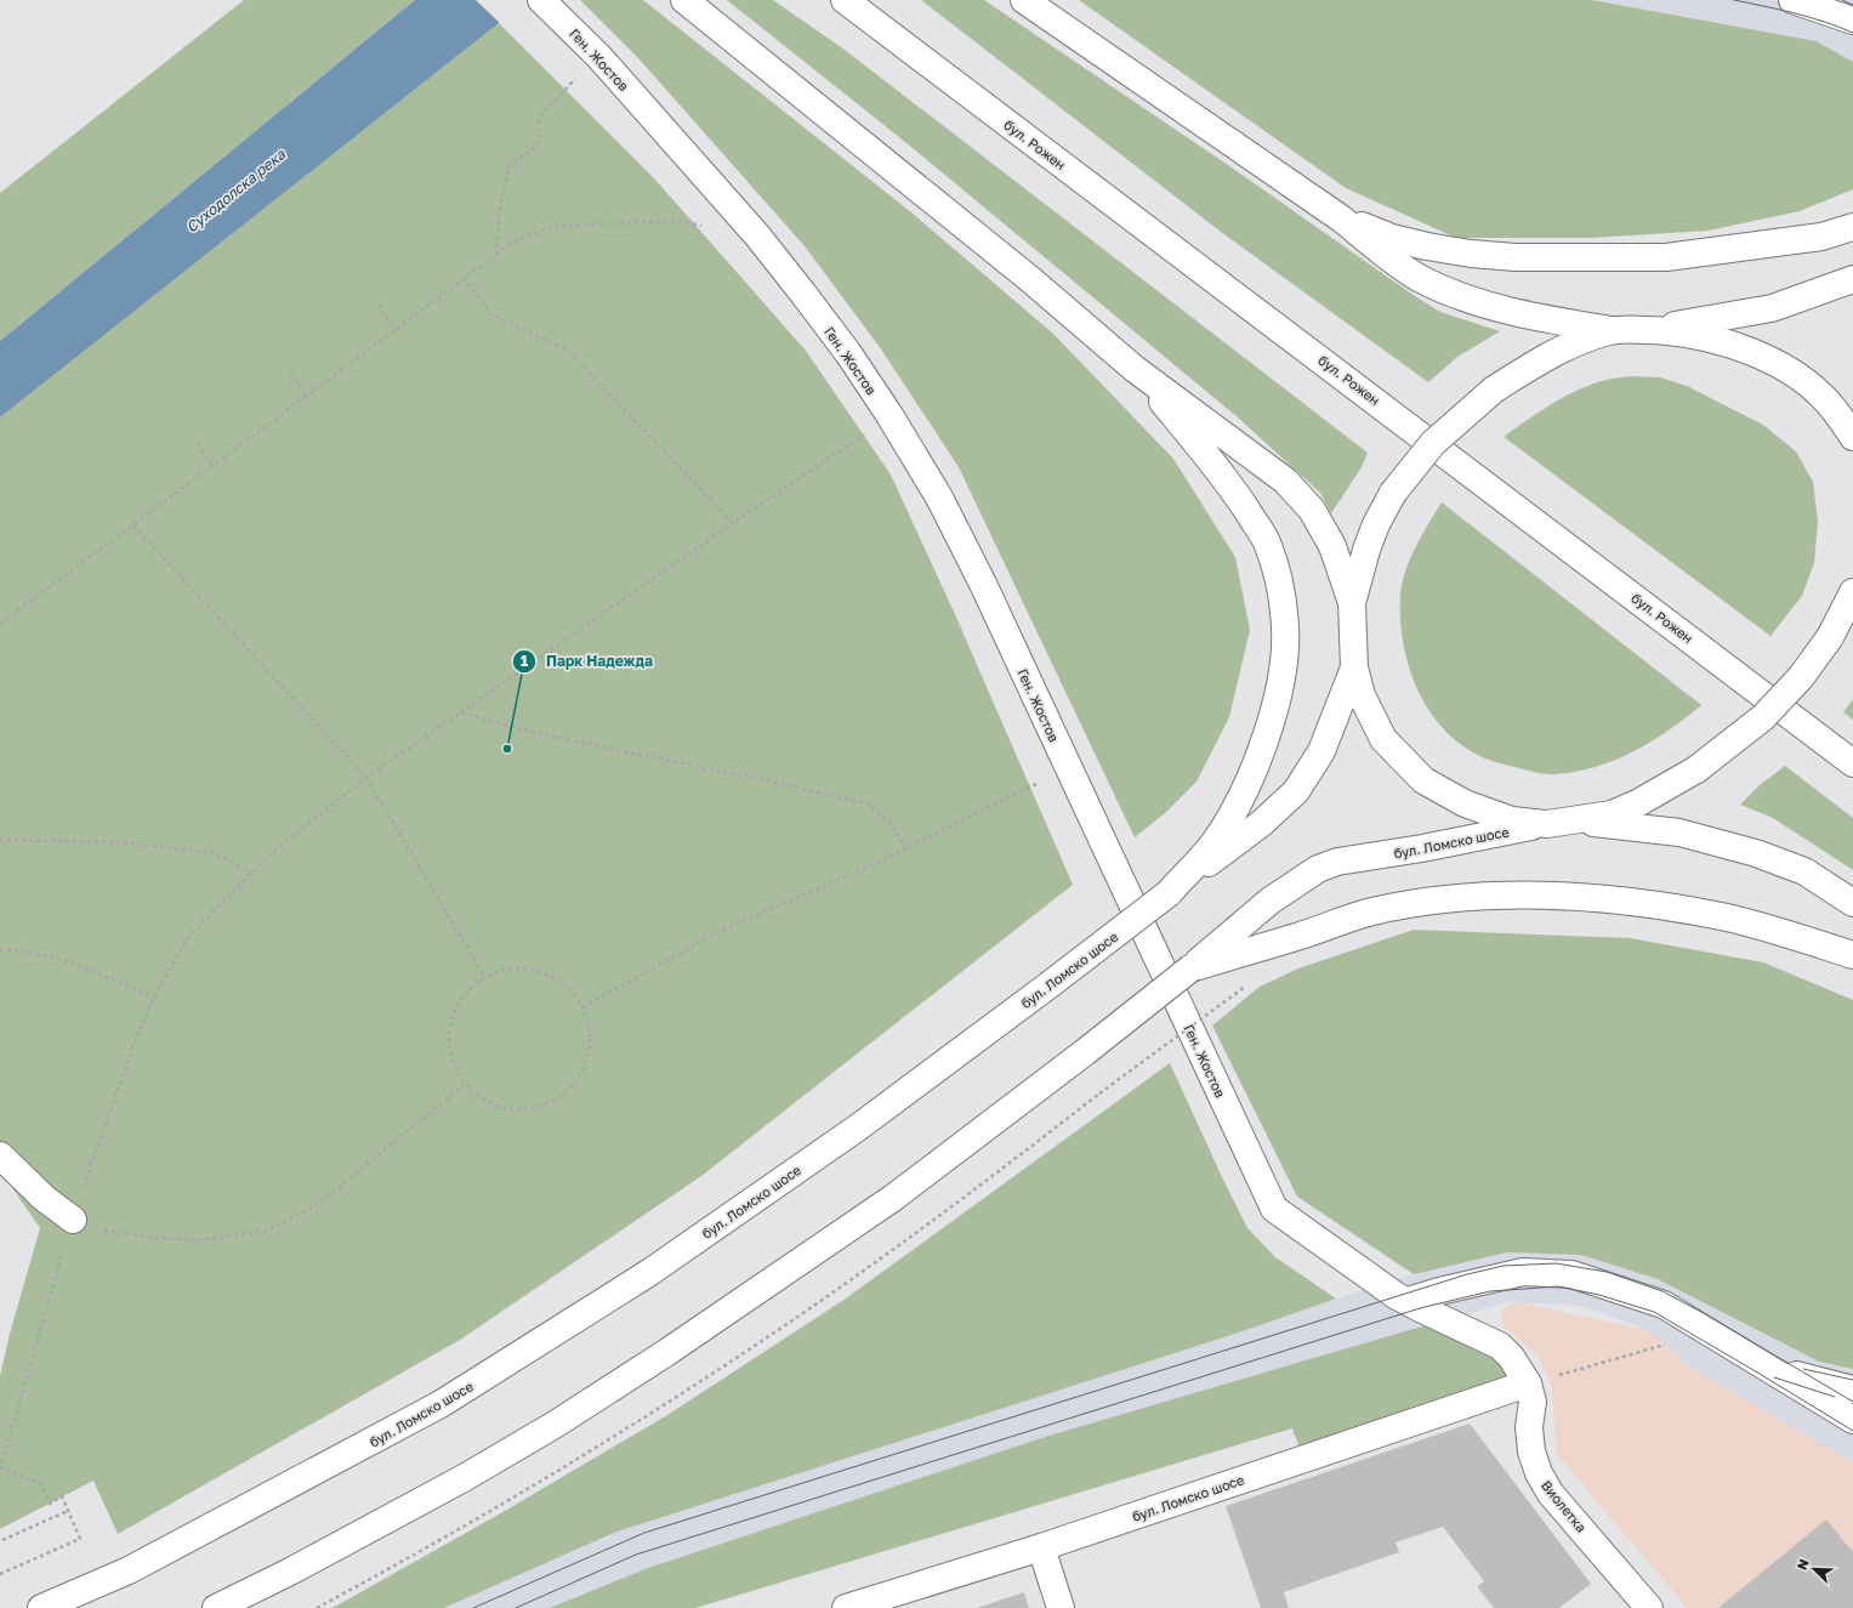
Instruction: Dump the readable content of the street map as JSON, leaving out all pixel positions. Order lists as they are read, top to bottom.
{
  "streets": {
    "main road": [
      "Ген. Жостов",
      "бул. Рожен",
      "бул. Ломско шосе",
      "Виолетка"
    ]
  },
  "crossings": [
    ["Ген. Жостов", "бул. Ломско шосе"],
    ["Ген. Жостов", "Виолетка"],
    ["бул. Ломско шосе", "Виолетка"]
  ],
  "water": ["Суходолска река"],
  "places": ["Парк Надежда"],
  "north": "top left"
}
